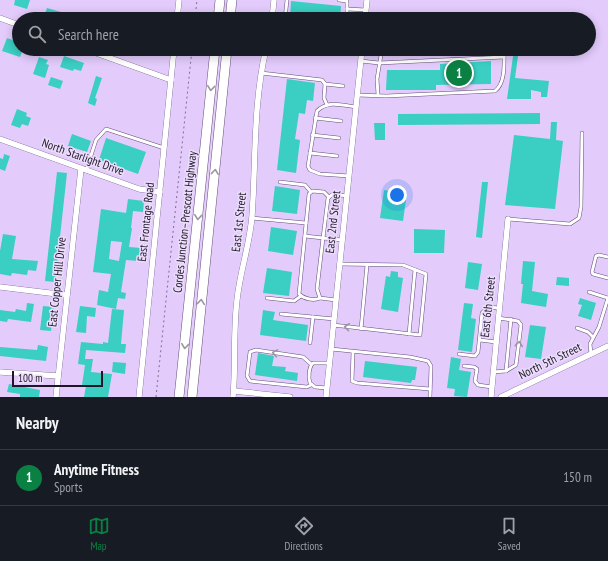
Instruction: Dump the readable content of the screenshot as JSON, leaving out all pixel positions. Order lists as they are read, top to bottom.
{
  "streets": {
    "main road": ["Cordes Junction–Prescott Highway"],
    "street": [
      "North Starlight Drive",
      "East Frontage Road",
      "East 1st Street",
      "East 2nd Street",
      "East Copper Hill Drive",
      "East 6th Street",
      "North 5th Street"
    ]
  },
  "crossings": [
    ["North Starlight Drive", "East Frontage Road"],
    ["North Starlight Drive", "East Copper Hill Drive"]
  ],
  "scale_bar": "100 m",
  "page": {
    "search": "Search here",
    "pins": "1",
    "scale": "100 m",
    "heading": "Nearby",
    "list": [
      {
        "mark": "1",
        "name": "Anytime Fitness",
        "note": "Sports",
        "value": "150 m"
      }
    ],
    "nav": ["Map", "Directions", "Saved"]
  }
}
